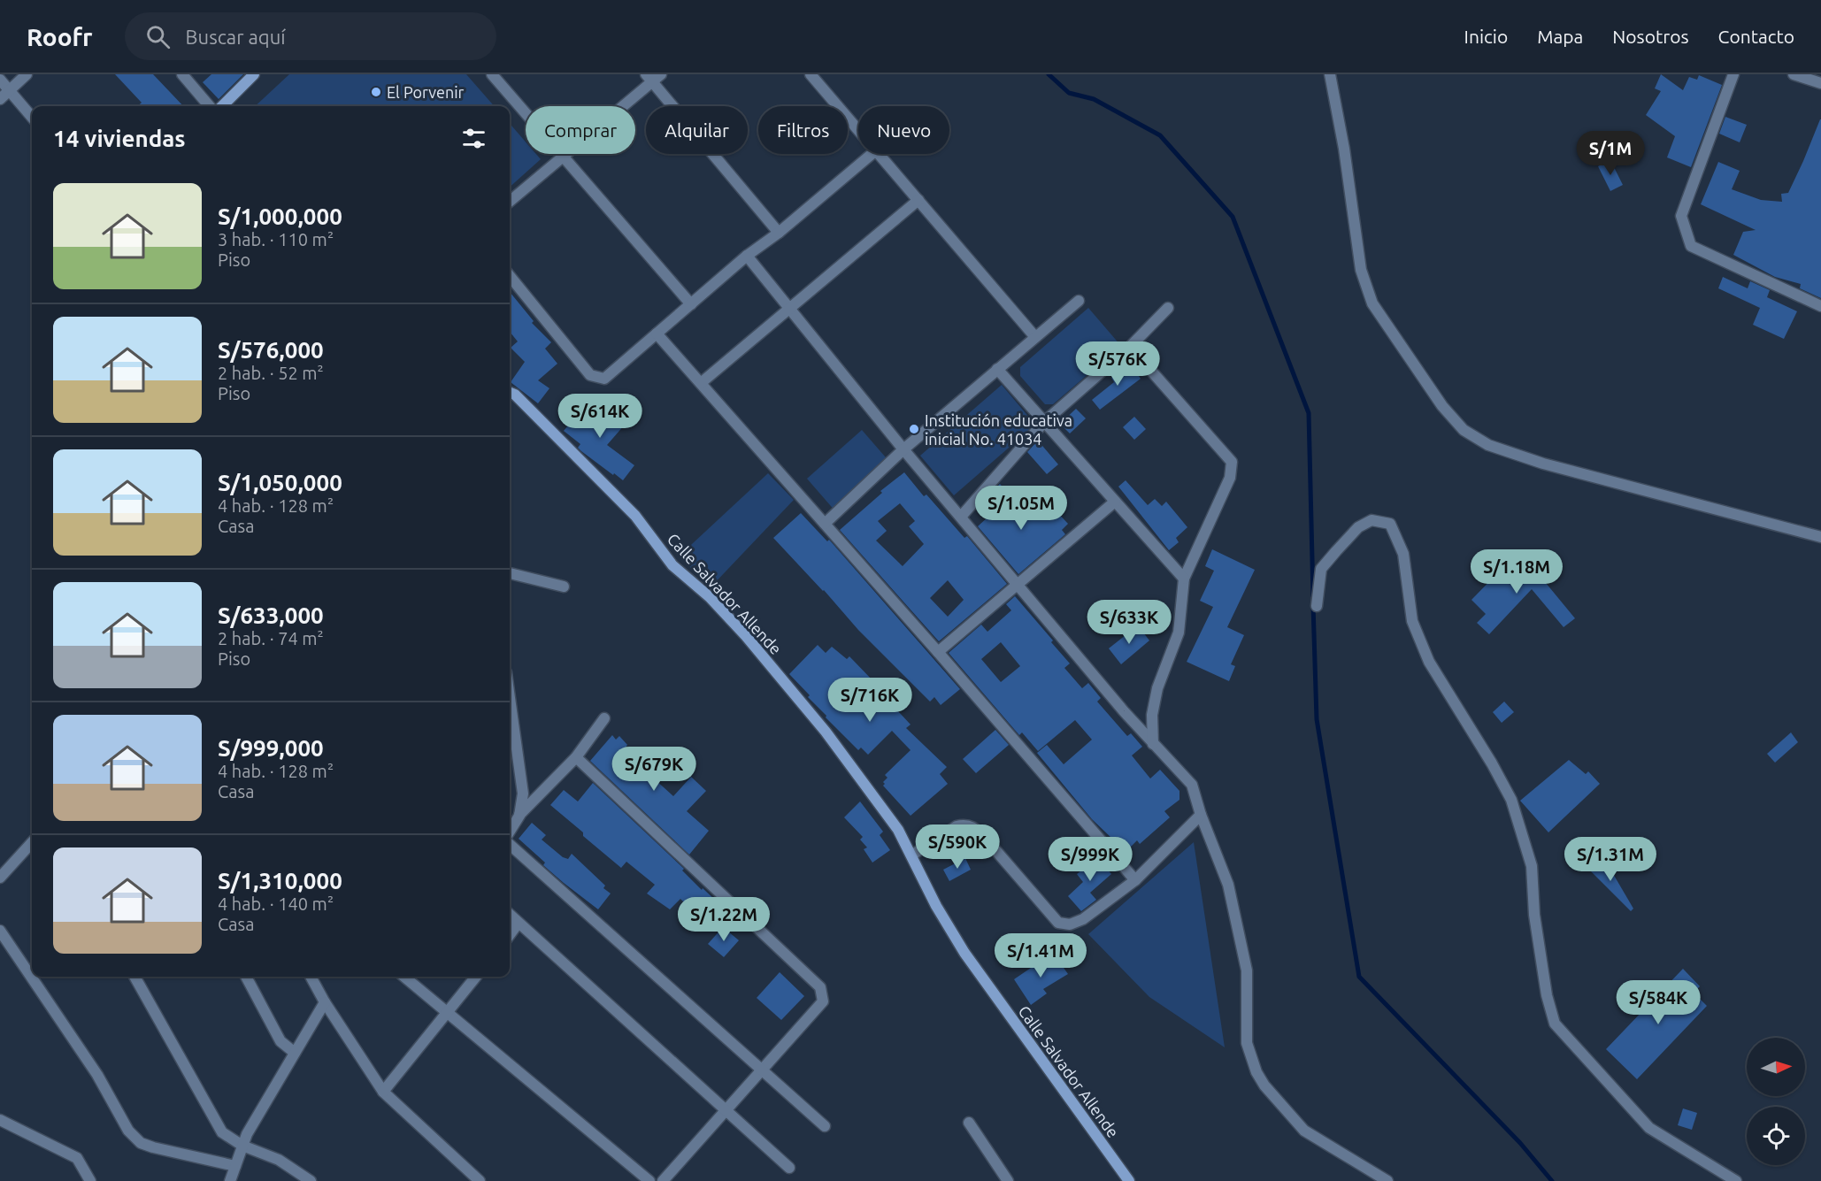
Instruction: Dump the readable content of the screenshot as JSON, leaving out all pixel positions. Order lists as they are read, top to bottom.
{
  "streets": {
    "street": ["Calle Salvador Allende"]
  },
  "places": ["El Porvenir", "Institución educativa inicial No. 41034"],
  "north": "right",
  "page": {
    "header": "Roofr",
    "search": "Buscar aquí",
    "nav": [
      "Inicio",
      "Mapa",
      "Nosotros",
      "Contacto"
    ],
    "chip": [
      "Comprar",
      "Alquilar",
      "Filtros",
      "Nuevo"
    ],
    "heading": "14 viviendas",
    "price": [
      "S/1M",
      "S/576K",
      "S/614K",
      "S/1.05M",
      "S/1.18M",
      "S/633K",
      "S/716K",
      "S/679K",
      "S/590K",
      "S/999K",
      "S/1.31M",
      "S/1.22M",
      "S/1.41M",
      "S/584K"
    ],
    "list": [
      {
        "name": "S/1,000,000",
        "note": "3 hab. · 110 m² · Piso"
      },
      {
        "name": "S/576,000",
        "note": "2 hab. · 52 m² · Piso"
      },
      {
        "name": "S/1,050,000",
        "note": "4 hab. · 128 m² · Casa"
      },
      {
        "name": "S/633,000",
        "note": "2 hab. · 74 m² · Piso"
      },
      {
        "name": "S/999,000",
        "note": "4 hab. · 128 m² · Casa"
      },
      {
        "name": "S/1,310,000",
        "note": "4 hab. · 140 m² · Casa"
      }
    ]
  }
}
